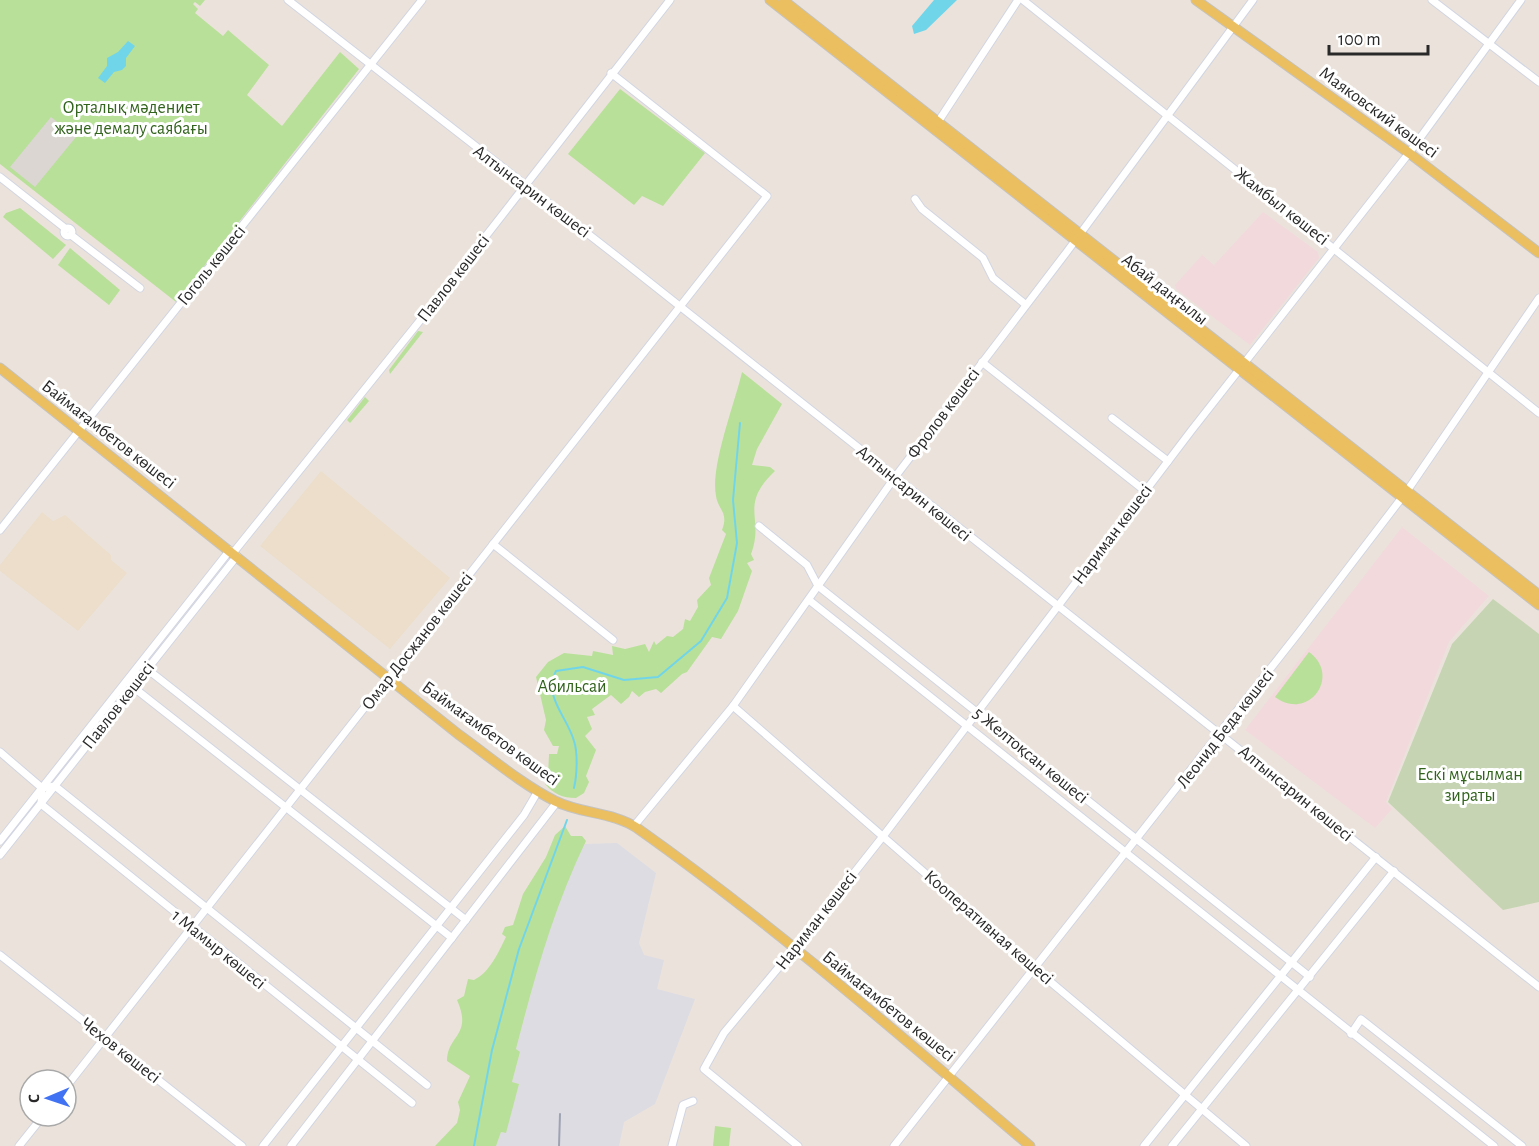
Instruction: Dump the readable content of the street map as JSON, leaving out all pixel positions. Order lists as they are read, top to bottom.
{
  "streets": {
    "main road": ["Маяковский көшесі", "Абай даңғылы", "Баймағамбетов көшесі"],
    "street": [
      "Алтынсарин көшесі",
      "Жамбыл көшесі",
      "Гоголь көшесі",
      "Павлов көшесі",
      "Фролов көшесі",
      "Нариман көшесі",
      "Омар Досжанов көшесі",
      "Леонид Беда көшесі",
      "5 Желтоқсан көшесі",
      "Кооперативная көшесі",
      "1 Мамыр көшесі",
      "Чехов көшесі"
    ]
  },
  "crossings": [
    ["Маяковский көшесі", "Фролов көшесі"],
    ["Маяковский көшесі", "Нариман көшесі"],
    ["Алтынсарин көшесі", "Гоголь көшесі"],
    ["Алтынсарин көшесі", "Павлов көшесі"],
    ["Алтынсарин көшесі", "Фролов көшесі"],
    ["Алтынсарин көшесі", "Нариман көшесі"],
    ["Алтынсарин көшесі", "Омар Досжанов көшесі"],
    ["Алтынсарин көшесі", "Леонид Беда көшесі"],
    ["Жамбыл көшесі", "Фролов көшесі"],
    ["Жамбыл көшесі", "Нариман көшесі"],
    ["Жамбыл көшесі", "Леонид Беда көшесі"],
    ["Гоголь көшесі", "Баймағамбетов көшесі"],
    ["Павлов көшесі", "Баймағамбетов көшесі"],
    ["Павлов көшесі", "Омар Досжанов көшесі"],
    ["Павлов көшесі", "1 Мамыр көшесі"],
    ["Абай даңғылы", "Фролов көшесі"],
    ["Абай даңғылы", "Нариман көшесі"],
    ["Абай даңғылы", "Леонид Беда көшесі"],
    ["Фролов көшесі", "Баймағамбетов көшесі"],
    ["Фролов көшесі", "5 Желтоқсан көшесі"],
    ["Фролов көшесі", "Кооперативная көшесі"],
    ["Баймағамбетов көшесі", "Нариман көшесі"],
    ["Баймағамбетов көшесі", "Омар Досжанов көшесі"],
    ["Баймағамбетов көшесі", "Леонид Беда көшесі"],
    ["Нариман көшесі", "5 Желтоқсан көшесі"],
    ["Нариман көшесі", "Кооперативная көшесі"],
    ["Омар Досжанов көшесі", "1 Мамыр көшесі"],
    ["Омар Досжанов көшесі", "Чехов көшесі"],
    ["Леонид Беда көшесі", "5 Желтоқсан көшесі"],
    ["Леонид Беда көшесі", "Кооперативная көшесі"]
  ],
  "parks": ["Орталық мәдениет және демалу саябағы", "Абильсай", "Ескі мұсылман зираты"],
  "scale_bar": "100 m",
  "north": "left"
}
